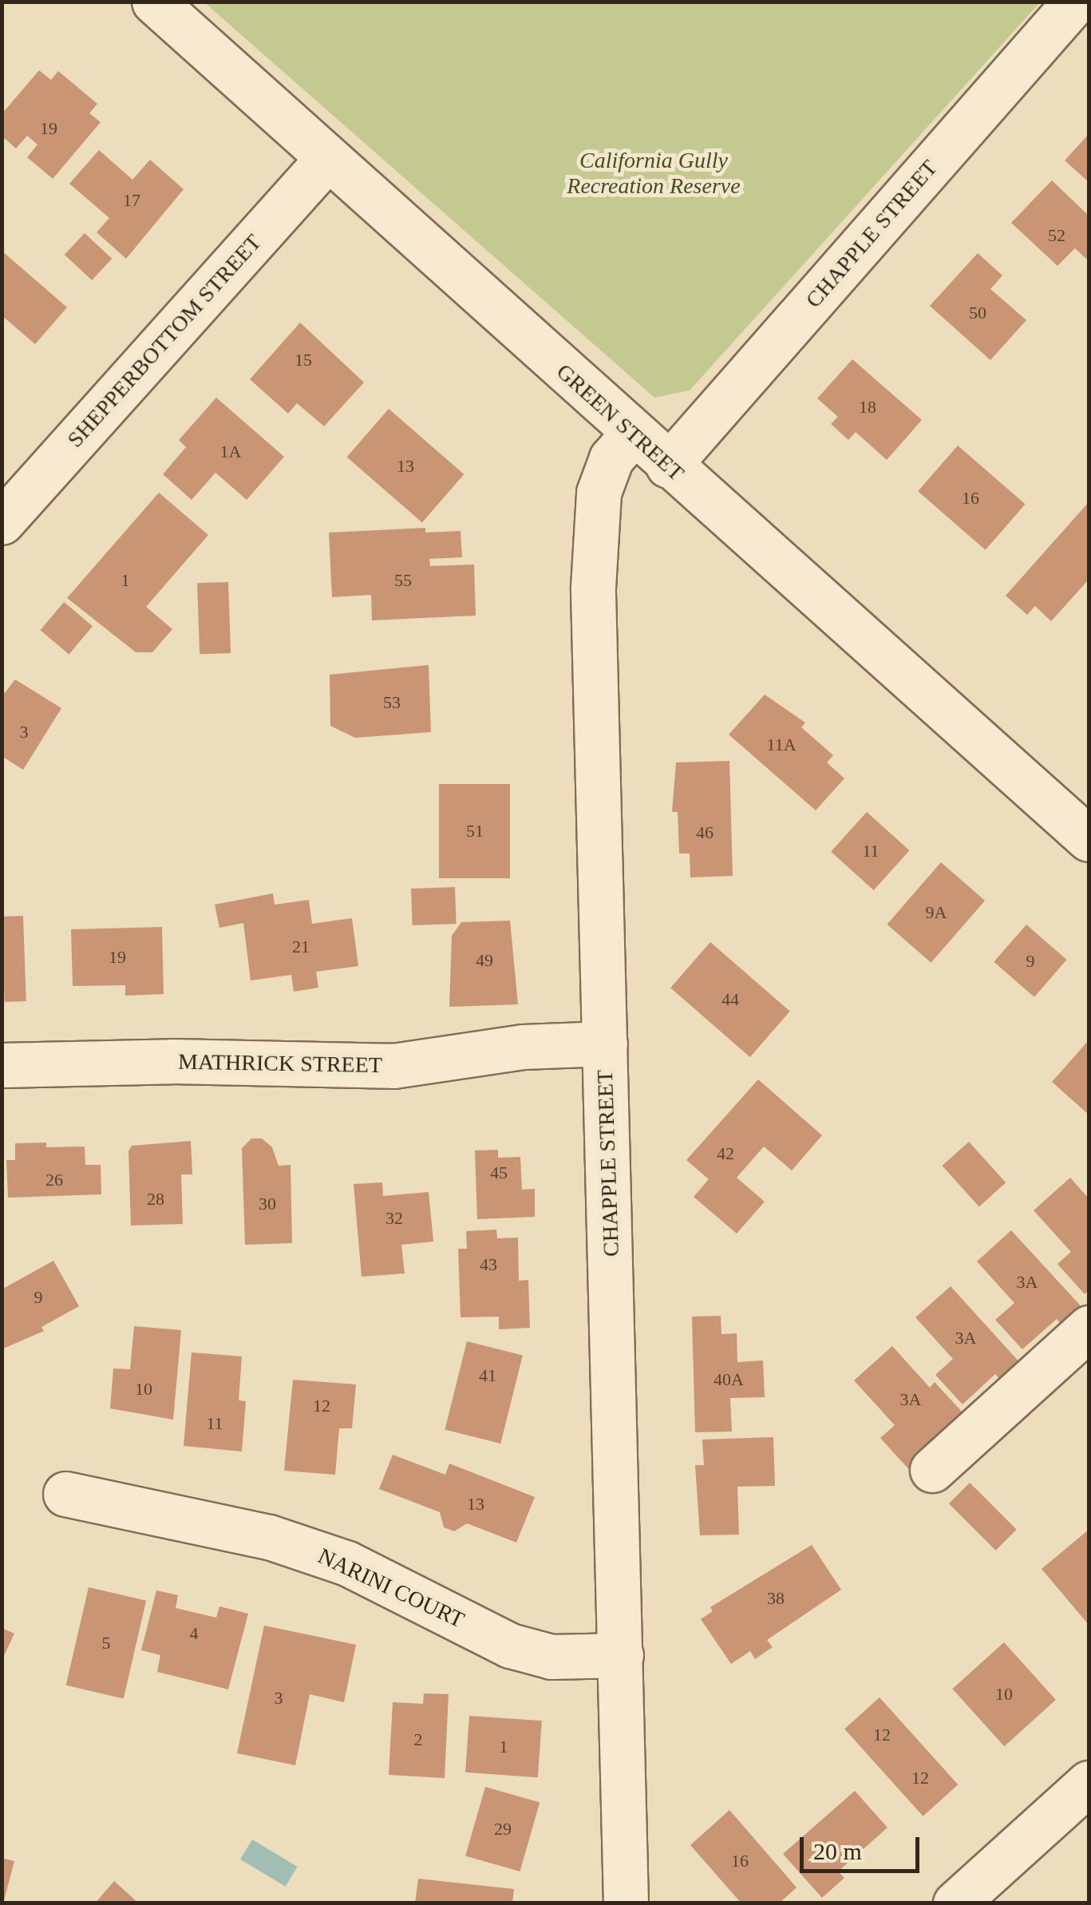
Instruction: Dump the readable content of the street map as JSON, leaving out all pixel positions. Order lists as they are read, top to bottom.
{
  "streets": {
    "street": [
      "CHAPPLE STREET",
      "SHEPPERBOTTOM STREET",
      "GREEN STREET",
      "MATHRICK STREET",
      "NARINI COURT"
    ]
  },
  "crossings": [
    ["CHAPPLE STREET", "GREEN STREET"],
    ["CHAPPLE STREET", "MATHRICK STREET"],
    ["CHAPPLE STREET", "NARINI COURT"],
    ["SHEPPERBOTTOM STREET", "GREEN STREET"]
  ],
  "parks": ["California Gully Recreation Reserve"],
  "house_numbers": [
    "19",
    "17",
    "52",
    "50",
    "15",
    "18",
    "1A",
    "13",
    "16",
    "1",
    "55",
    "53",
    "3",
    "11A",
    "51",
    "46",
    "11",
    "9A",
    "21",
    "19",
    "49",
    "9",
    "44",
    "42",
    "45",
    "26",
    "28",
    "30",
    "32",
    "43",
    "3A",
    "9",
    "3A",
    "41",
    "40A",
    "10",
    "3A",
    "12",
    "11",
    "13",
    "38",
    "4",
    "5",
    "10",
    "3",
    "12",
    "2",
    "1",
    "12",
    "29",
    "16"
  ],
  "scale_bar": "20 m"
}
